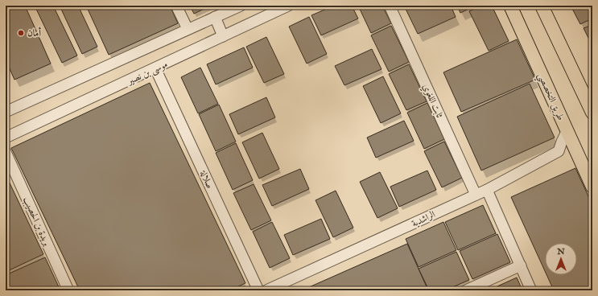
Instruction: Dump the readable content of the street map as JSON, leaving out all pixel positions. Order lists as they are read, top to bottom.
{
  "streets": {
    "main road": ["طريق التخصصي"],
    "street": [
      "موسى بن نصير",
      "ثابت اللغوي",
      "صلالة",
      "الراشدية",
      "بريدة بن الحصيب"
    ]
  },
  "crossings": [
    ["موسى بن نصير", "صلالة"],
    ["طريق التخصصي", "الراشدية"],
    ["ثابت اللغوي", "الراشدية"]
  ],
  "places": ["أمان"],
  "north": "top"
}
